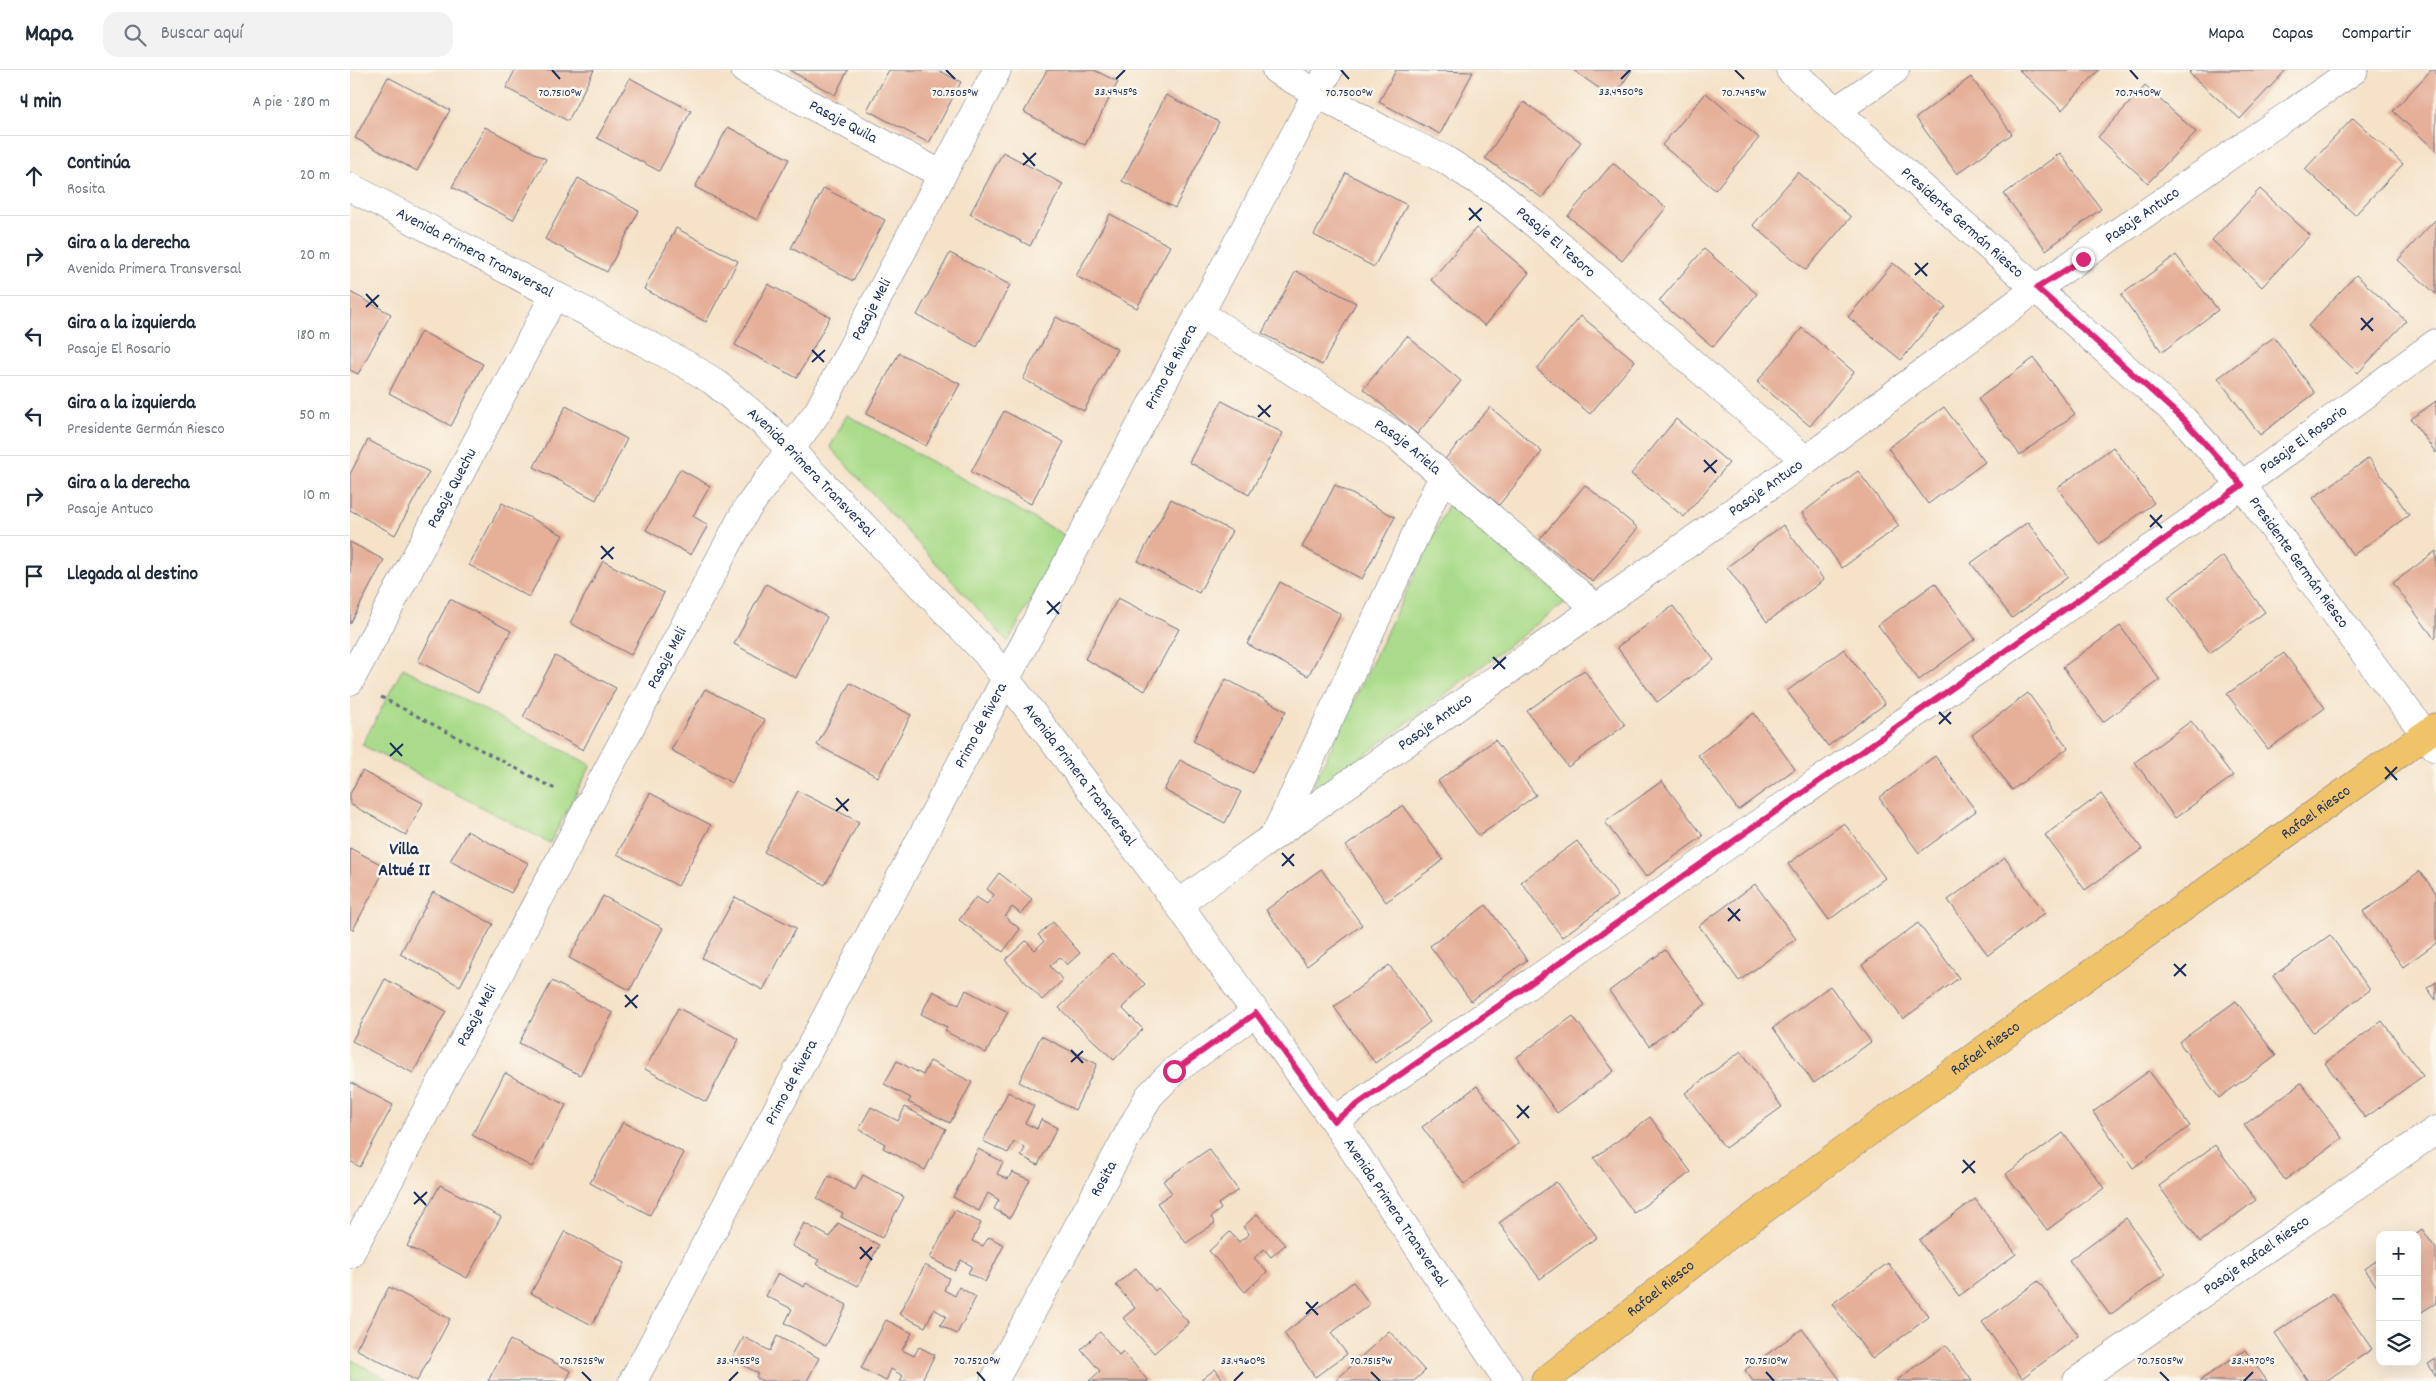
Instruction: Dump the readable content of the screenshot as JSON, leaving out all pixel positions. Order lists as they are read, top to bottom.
{
  "streets": {
    "main road": ["Rafael Riesco"],
    "street": [
      "Pasaje Quila",
      "Pasaje Antuco",
      "Presidente Germán Riesco",
      "Pasaje El Tesoro",
      "Avenida Primera Transversal",
      "Pasaje Meli",
      "Primo de Rivera",
      "Pasaje El Rosario",
      "Pasaje Ariela",
      "Pasaje Quechu",
      "Rosita",
      "Pasaje Rafael Riesco"
    ]
  },
  "crossings": [
    ["Pasaje Quila", "Pasaje Meli"],
    ["Pasaje Antuco", "Presidente Germán Riesco"],
    ["Pasaje Antuco", "Pasaje El Tesoro"],
    ["Pasaje Antuco", "Avenida Primera Transversal"],
    ["Pasaje Antuco", "Pasaje Ariela"],
    ["Presidente Germán Riesco", "Pasaje El Rosario"],
    ["Presidente Germán Riesco", "Rafael Riesco"],
    ["Pasaje El Tesoro", "Primo de Rivera"],
    ["Avenida Primera Transversal", "Pasaje Meli"],
    ["Avenida Primera Transversal", "Primo de Rivera"],
    ["Avenida Primera Transversal", "Pasaje El Rosario"],
    ["Avenida Primera Transversal", "Pasaje Quechu"],
    ["Avenida Primera Transversal", "Rosita"],
    ["Primo de Rivera", "Pasaje Ariela"]
  ],
  "districts": ["Villa Altué II"],
  "page": {
    "header": "Mapa",
    "search": "Buscar aquí",
    "nav": ["Mapa", "Capas", "Compartir"],
    "heading": ["4 min", "A pie · 280 m"],
    "list": [
      ["Continúa", "Rosita", "20 m"],
      ["Gira a la derecha", "Avenida Primera Transversal", "20 m"],
      ["Gira a la izquierda", "Pasaje El Rosario", "180 m"],
      ["Gira a la izquierda", "Presidente Germán Riesco", "50 m"],
      ["Gira a la derecha", "Pasaje Antuco", "10 m"],
      "Llegada al destino"
    ],
    "map_buttons": ["+", "−"]
  },
  "coordinates": [
    "33.4945°S",
    "33.4950°S",
    "70.7510°W",
    "70.7505°W",
    "70.7500°W",
    "70.7490°W",
    "70.7495°W",
    "70.7525°W",
    "70.7520°W",
    "70.7515°W",
    "33.4955°S",
    "33.4960°S",
    "33.4970°S"
  ]
}
